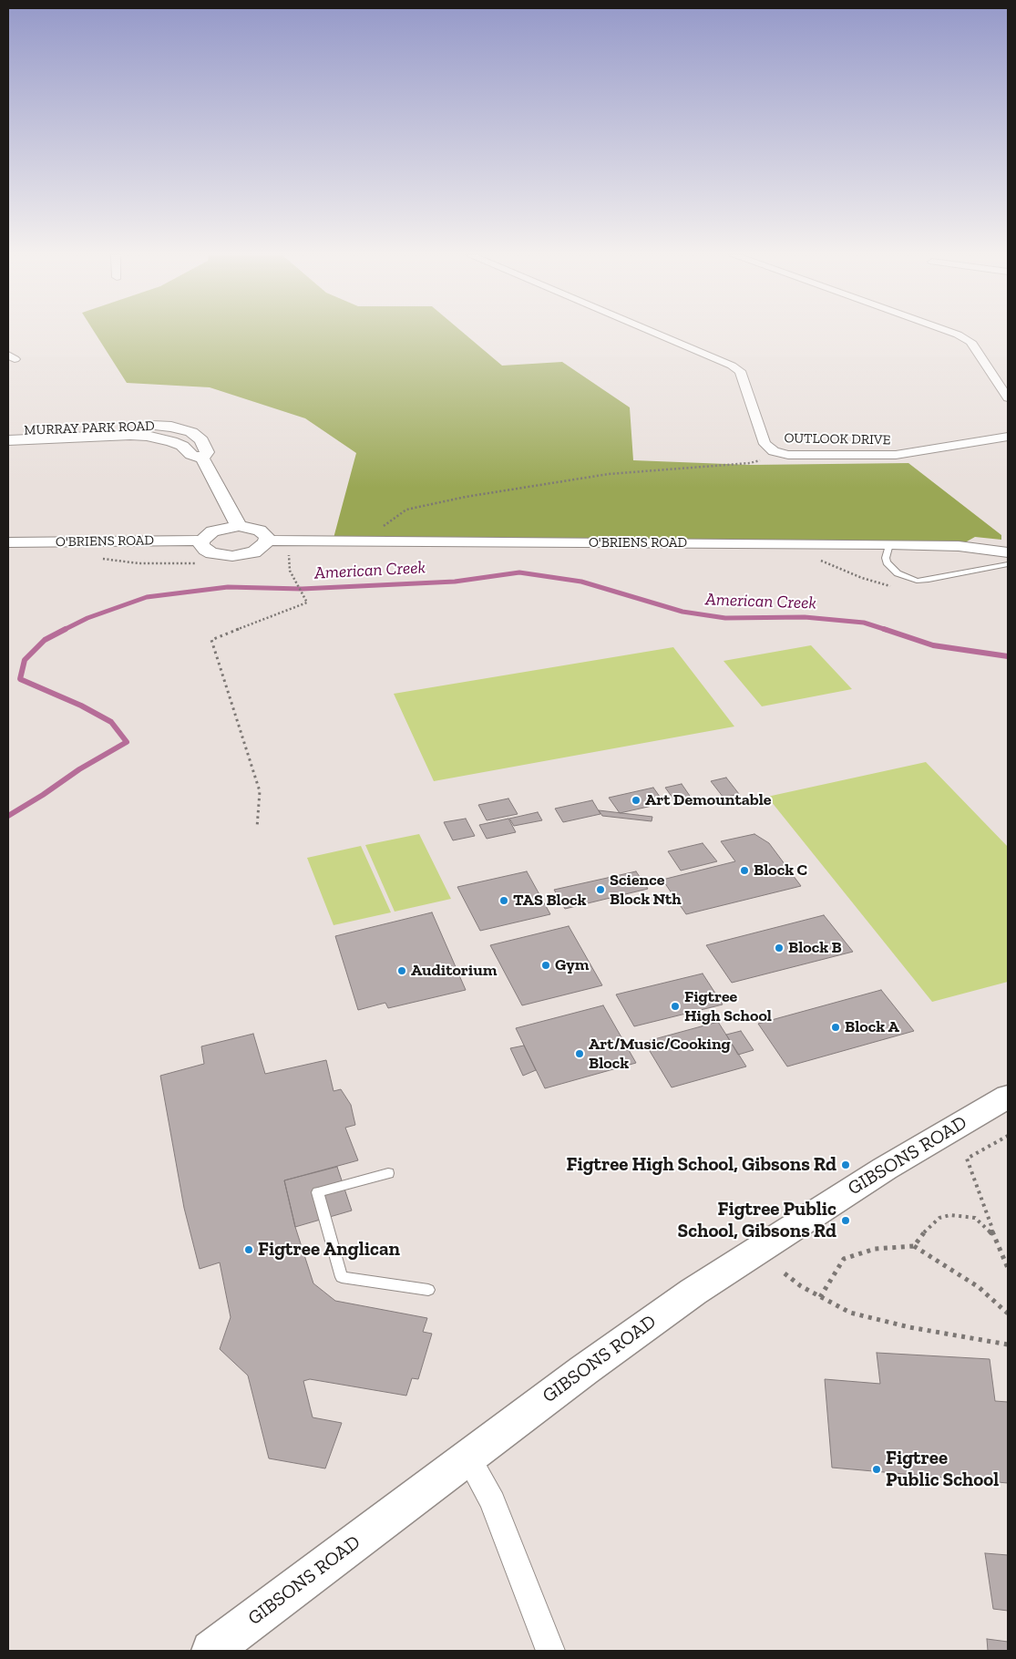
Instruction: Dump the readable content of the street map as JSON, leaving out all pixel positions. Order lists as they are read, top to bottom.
{
  "streets": {
    "main road": ["GIBSONS ROAD"],
    "street": ["MURRAY PARK ROAD", "OUTLOOK DRIVE", "O'BRIENS ROAD"]
  },
  "crossings": [
    ["MURRAY PARK ROAD", "O'BRIENS ROAD"]
  ],
  "water": ["American Creek"],
  "places": [
    "Art Demountable",
    "Block C",
    "Science Block Nth",
    "TAS Block",
    "Block B",
    "Gym",
    "Auditorium",
    "Figtree High School",
    "Block A",
    "Art/Music/Cooking Block",
    "Figtree High School, Gibsons Rd",
    "Figtree Public School, Gibsons Rd",
    "Figtree Anglican",
    "Figtree Public School"
  ]
}
